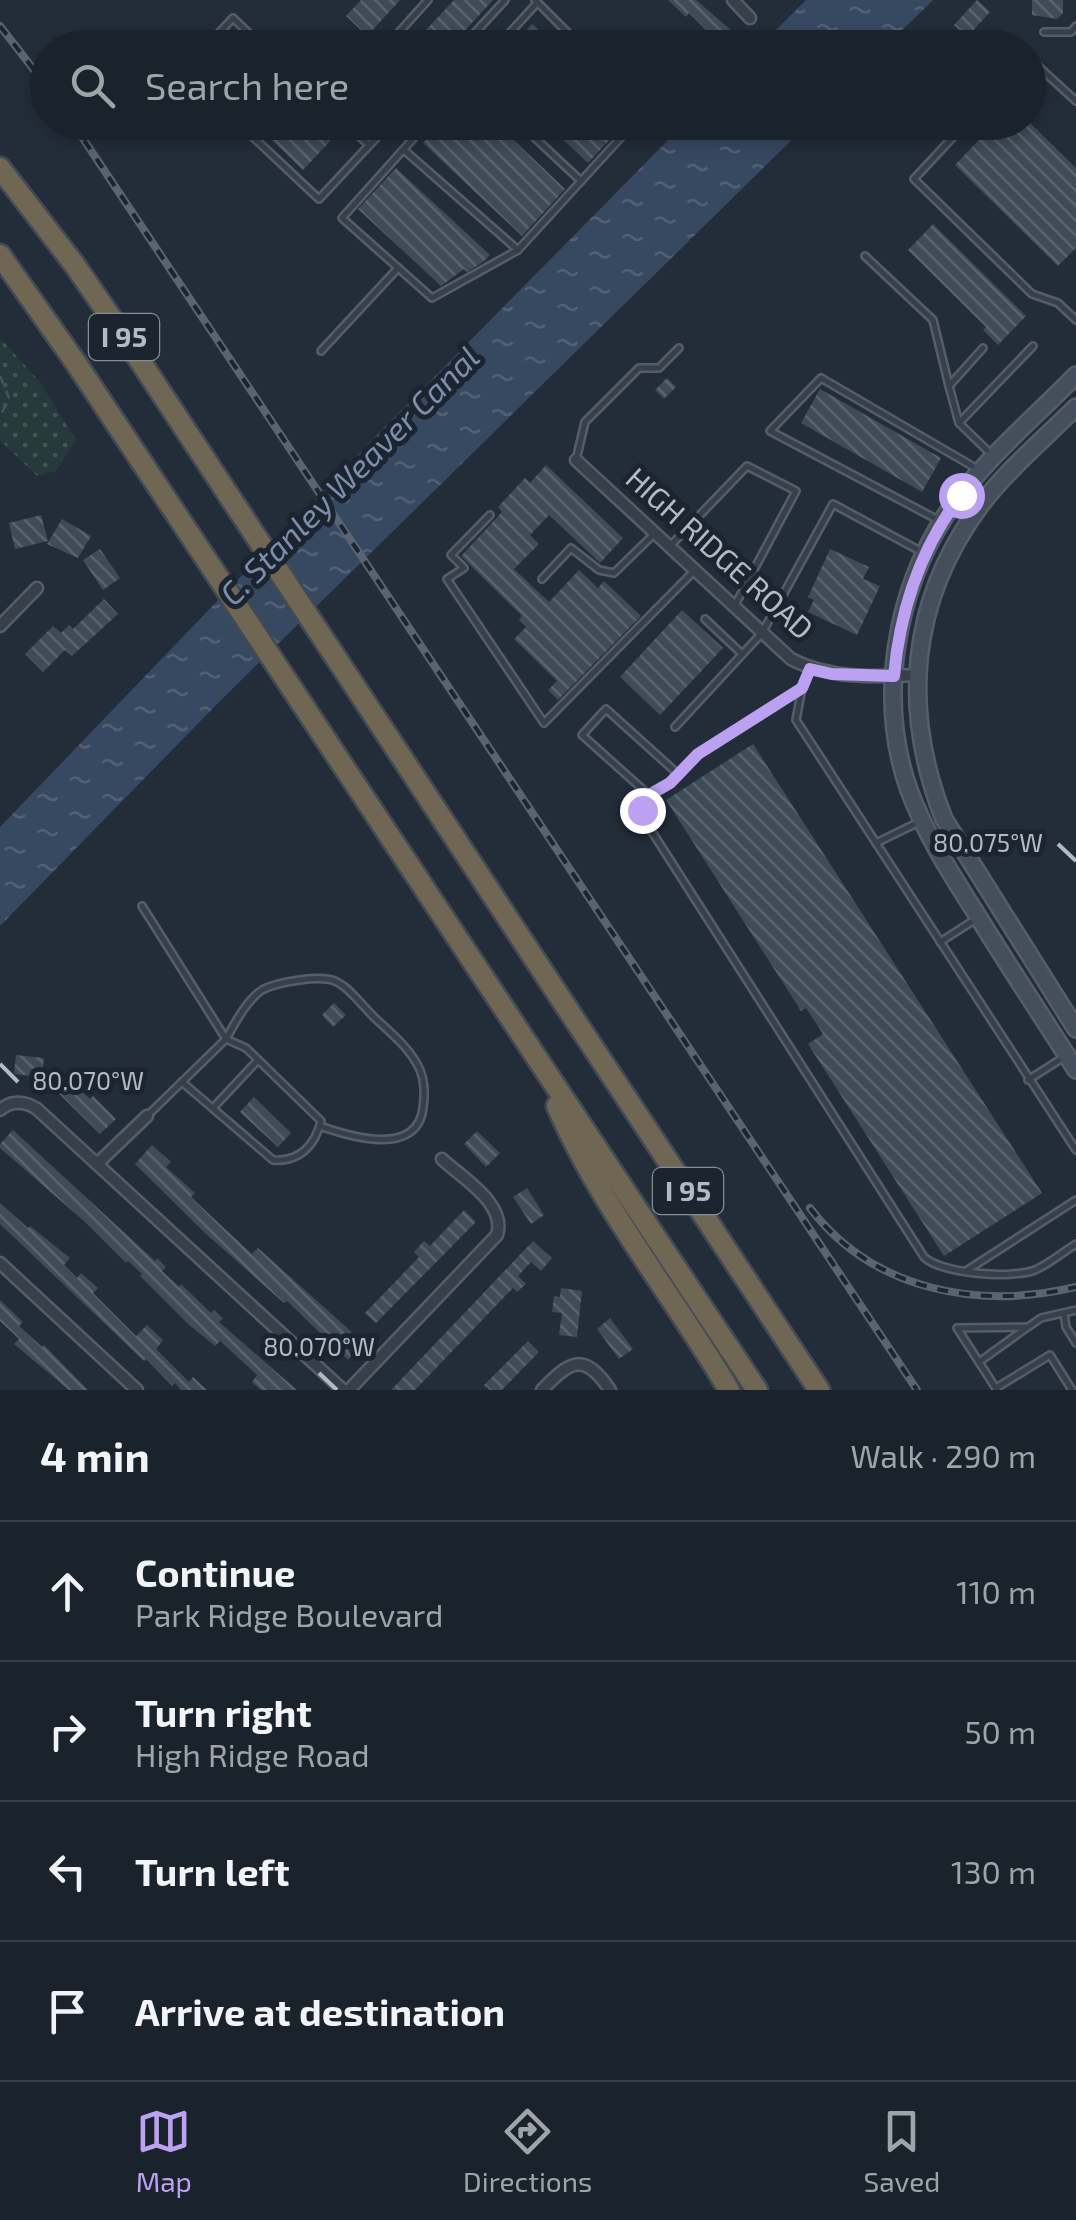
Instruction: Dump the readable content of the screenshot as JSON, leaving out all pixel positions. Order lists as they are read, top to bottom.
{
  "streets": {
    "highway": ["I 95"],
    "street": ["HIGH RIDGE ROAD"]
  },
  "water": ["C. Stanley Weaver Canal"],
  "page": {
    "search": "Search here",
    "heading": ["4 min", "Walk · 290 m"],
    "list": [
      ["Continue", "Park Ridge Boulevard", "110 m"],
      ["Turn right", "High Ridge Road", "50 m"],
      ["Turn left", "130 m"],
      "Arrive at destination"
    ],
    "nav": ["Map", "Directions", "Saved"]
  },
  "coordinates": ["80.075°W", "80.070°W"]
}
